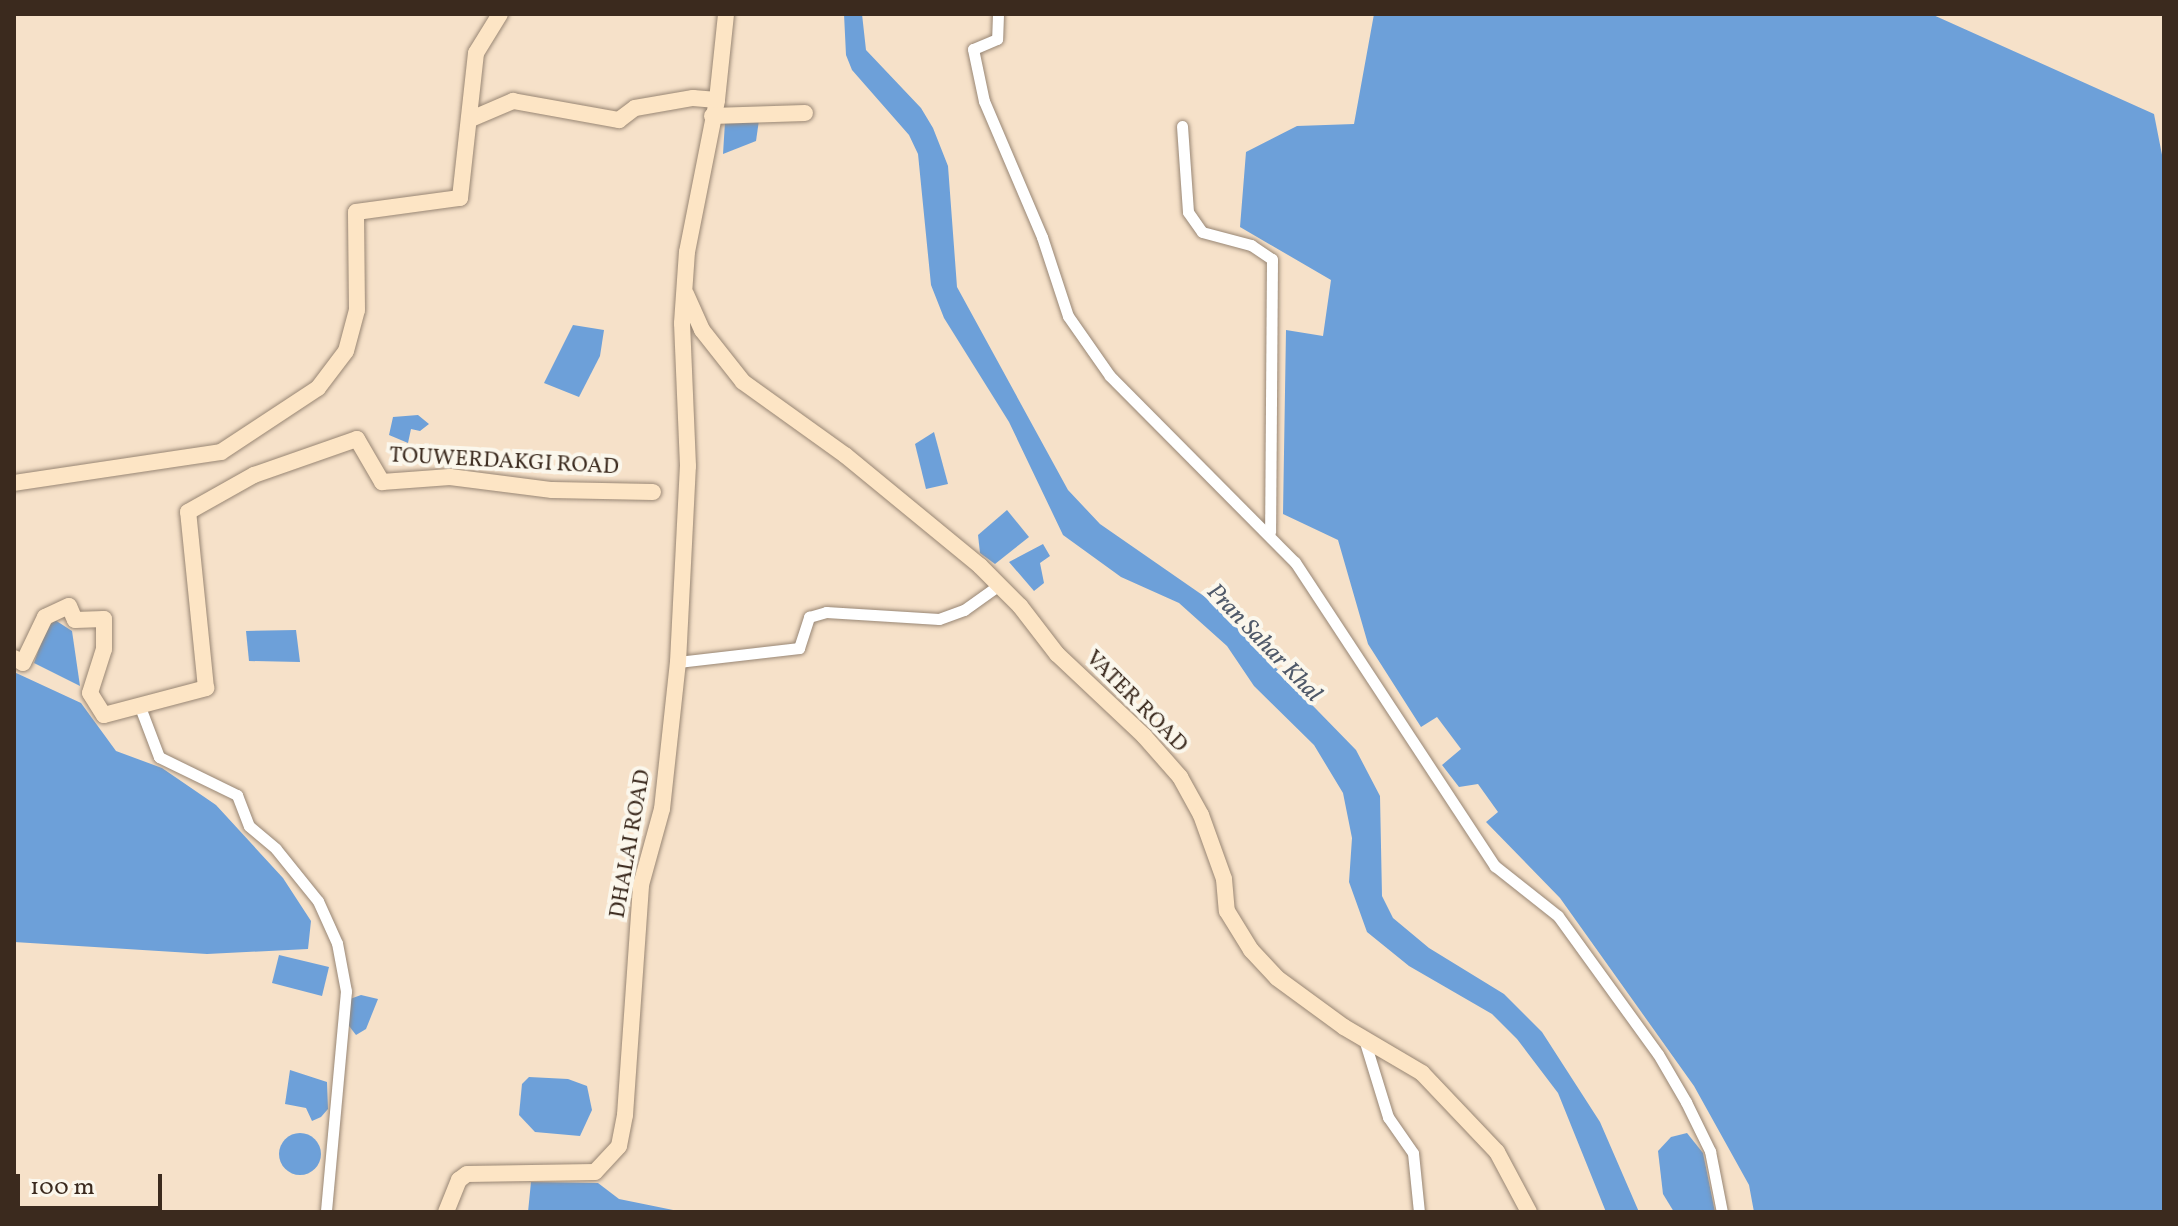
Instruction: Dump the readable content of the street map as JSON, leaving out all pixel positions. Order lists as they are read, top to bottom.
{
  "streets": {
    "street": ["TOUWERDAKGI ROAD", "VATER ROAD", "DHALAI ROAD"]
  },
  "crossings": [
    ["VATER ROAD", "DHALAI ROAD"]
  ],
  "water": ["Pran Sahar Khal"],
  "scale_bar": "100 m"
}
